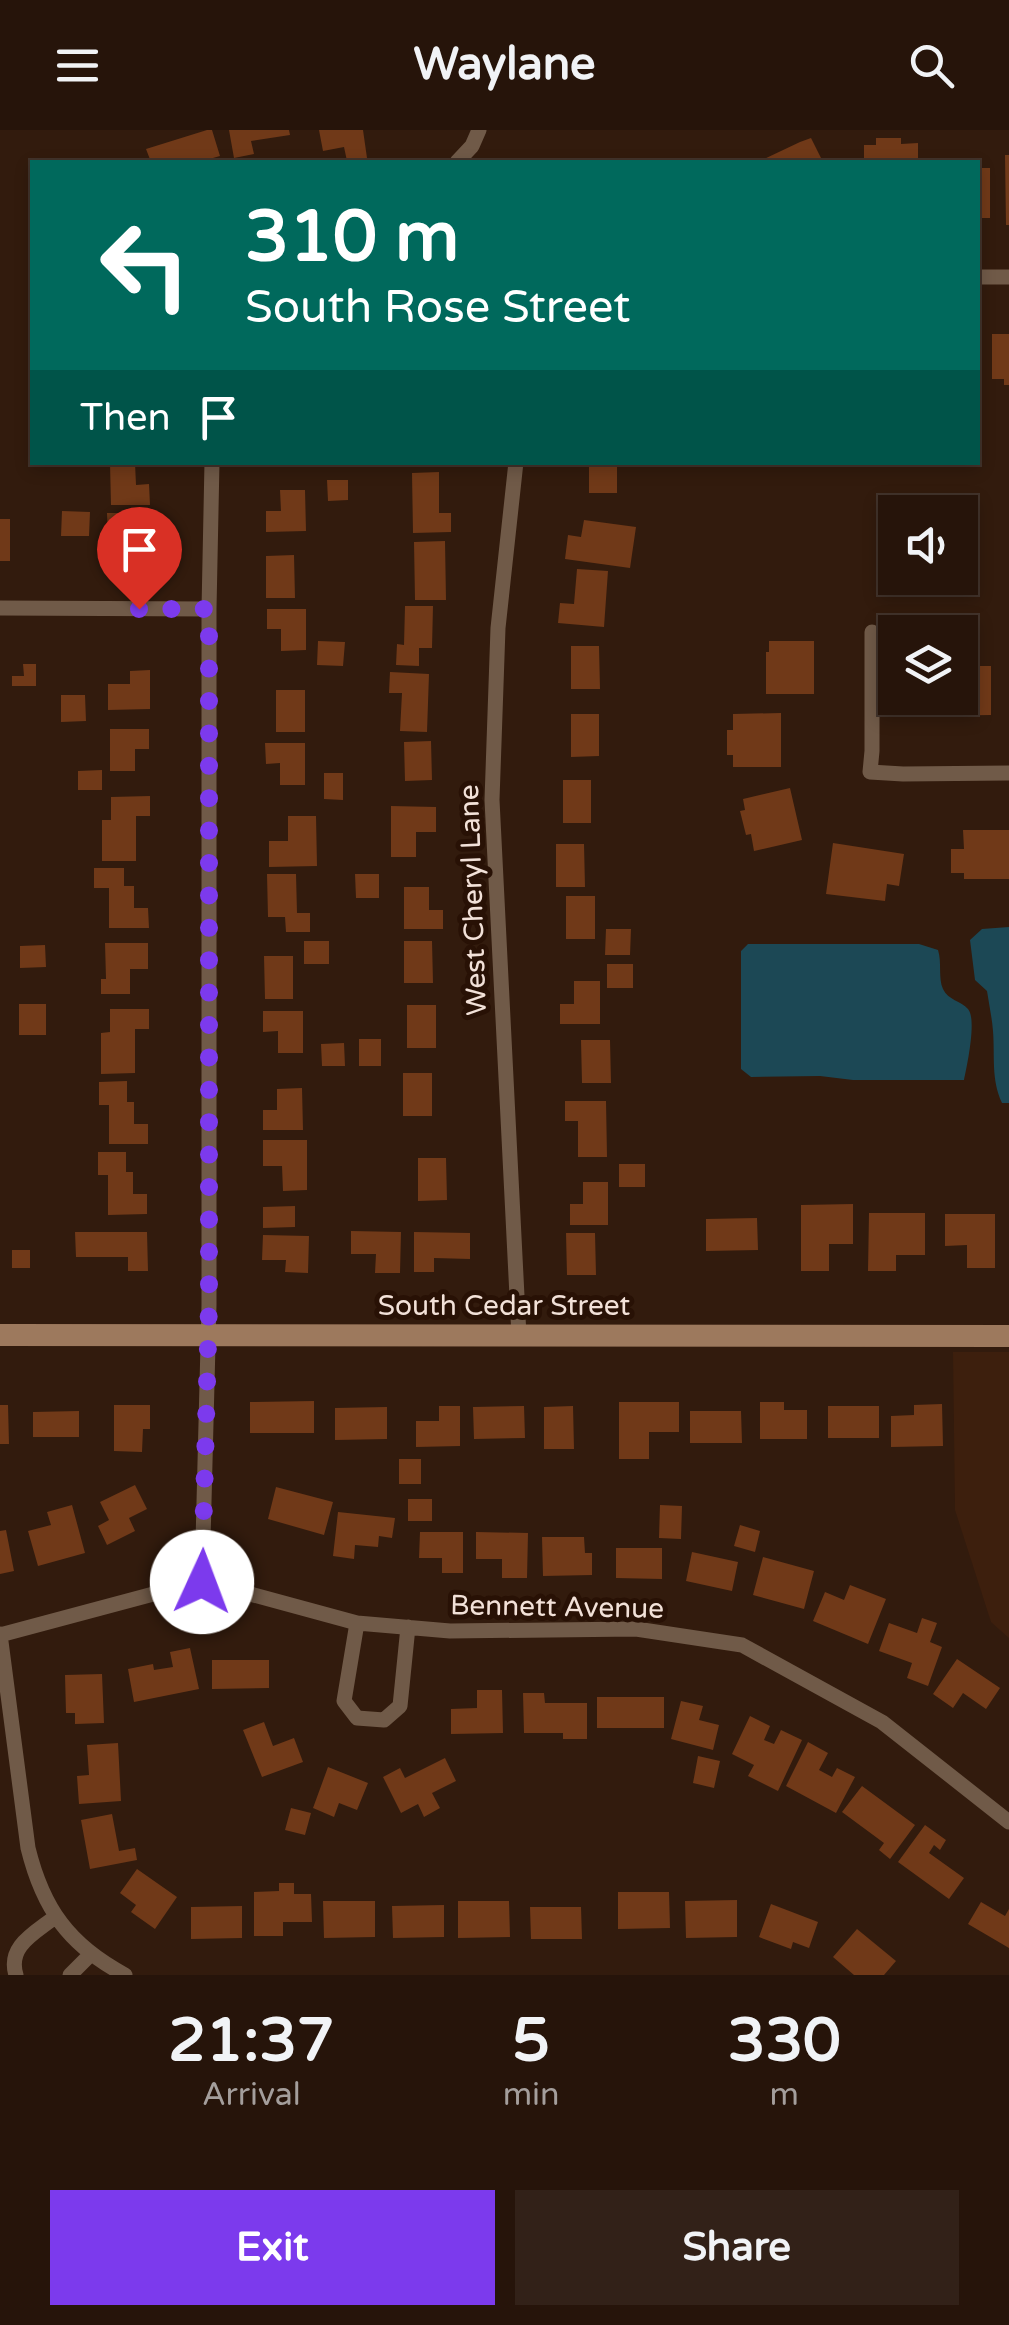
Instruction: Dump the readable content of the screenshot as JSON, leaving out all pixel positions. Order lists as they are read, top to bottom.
{
  "streets": {
    "street": ["West Cheryl Lane", "South Cedar Street", "Bennett Avenue"]
  },
  "crossings": [
    ["West Cheryl Lane", "South Cedar Street"]
  ],
  "page": {
    "header": "Waylane",
    "turn": ["310 m", "South Rose Street"],
    "then": "Then",
    "eta": [
      "21:37",
      "Arrival",
      "5",
      "min",
      "330",
      "m"
    ],
    "buttons": ["Exit", "Share"]
  }
}
